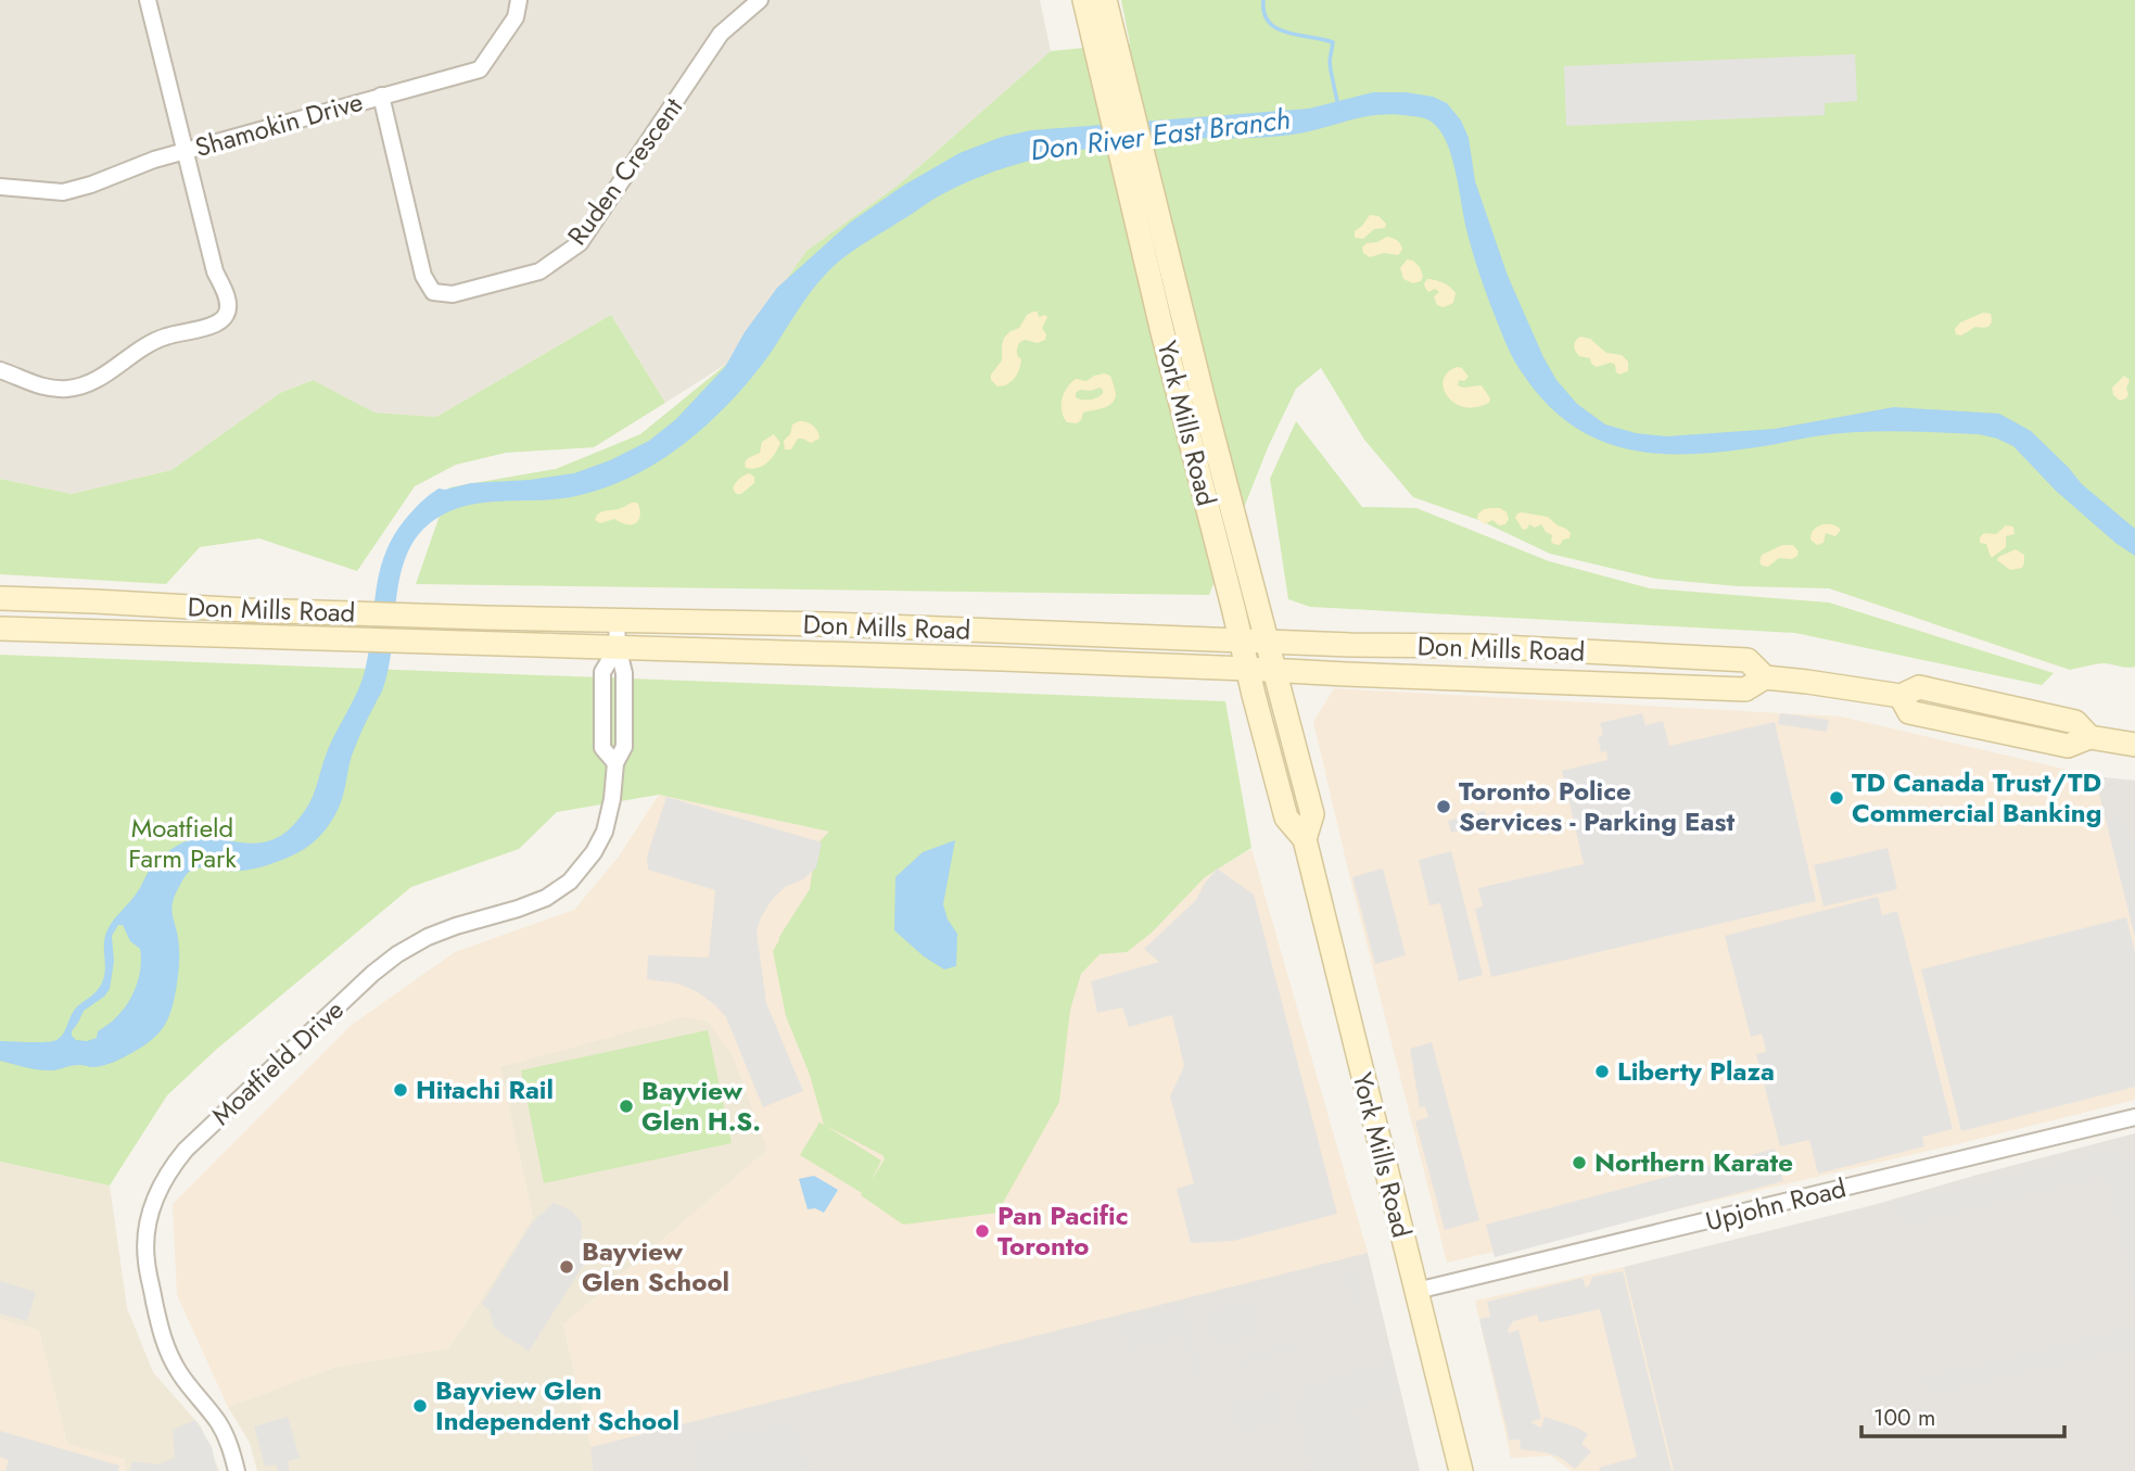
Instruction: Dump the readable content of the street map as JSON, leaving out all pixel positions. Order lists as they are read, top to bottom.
{
  "streets": {
    "main road": ["York Mills Road", "Don Mills Road"],
    "street": [
      "Shamokin Drive",
      "Ruden Crescent",
      "Moatfield Drive",
      "Upjohn Road"
    ]
  },
  "crossings": [
    ["Shamokin Drive", "Ruden Crescent"],
    ["York Mills Road", "Don Mills Road"],
    ["York Mills Road", "Upjohn Road"],
    ["Don Mills Road", "Moatfield Drive"]
  ],
  "water": ["Don River East Branch"],
  "parks": ["Moatfield Farm Park"],
  "places": [
    "TD Canada Trust/TD Commercial Banking",
    "Toronto Police Services - Parking East",
    "Liberty Plaza",
    "Hitachi Rail",
    "Bayview Glen H.S.",
    "Northern Karate",
    "Pan Pacific Toronto",
    "Bayview Glen School",
    "Bayview Glen Independent School"
  ],
  "scale_bar": "100 m"
}
